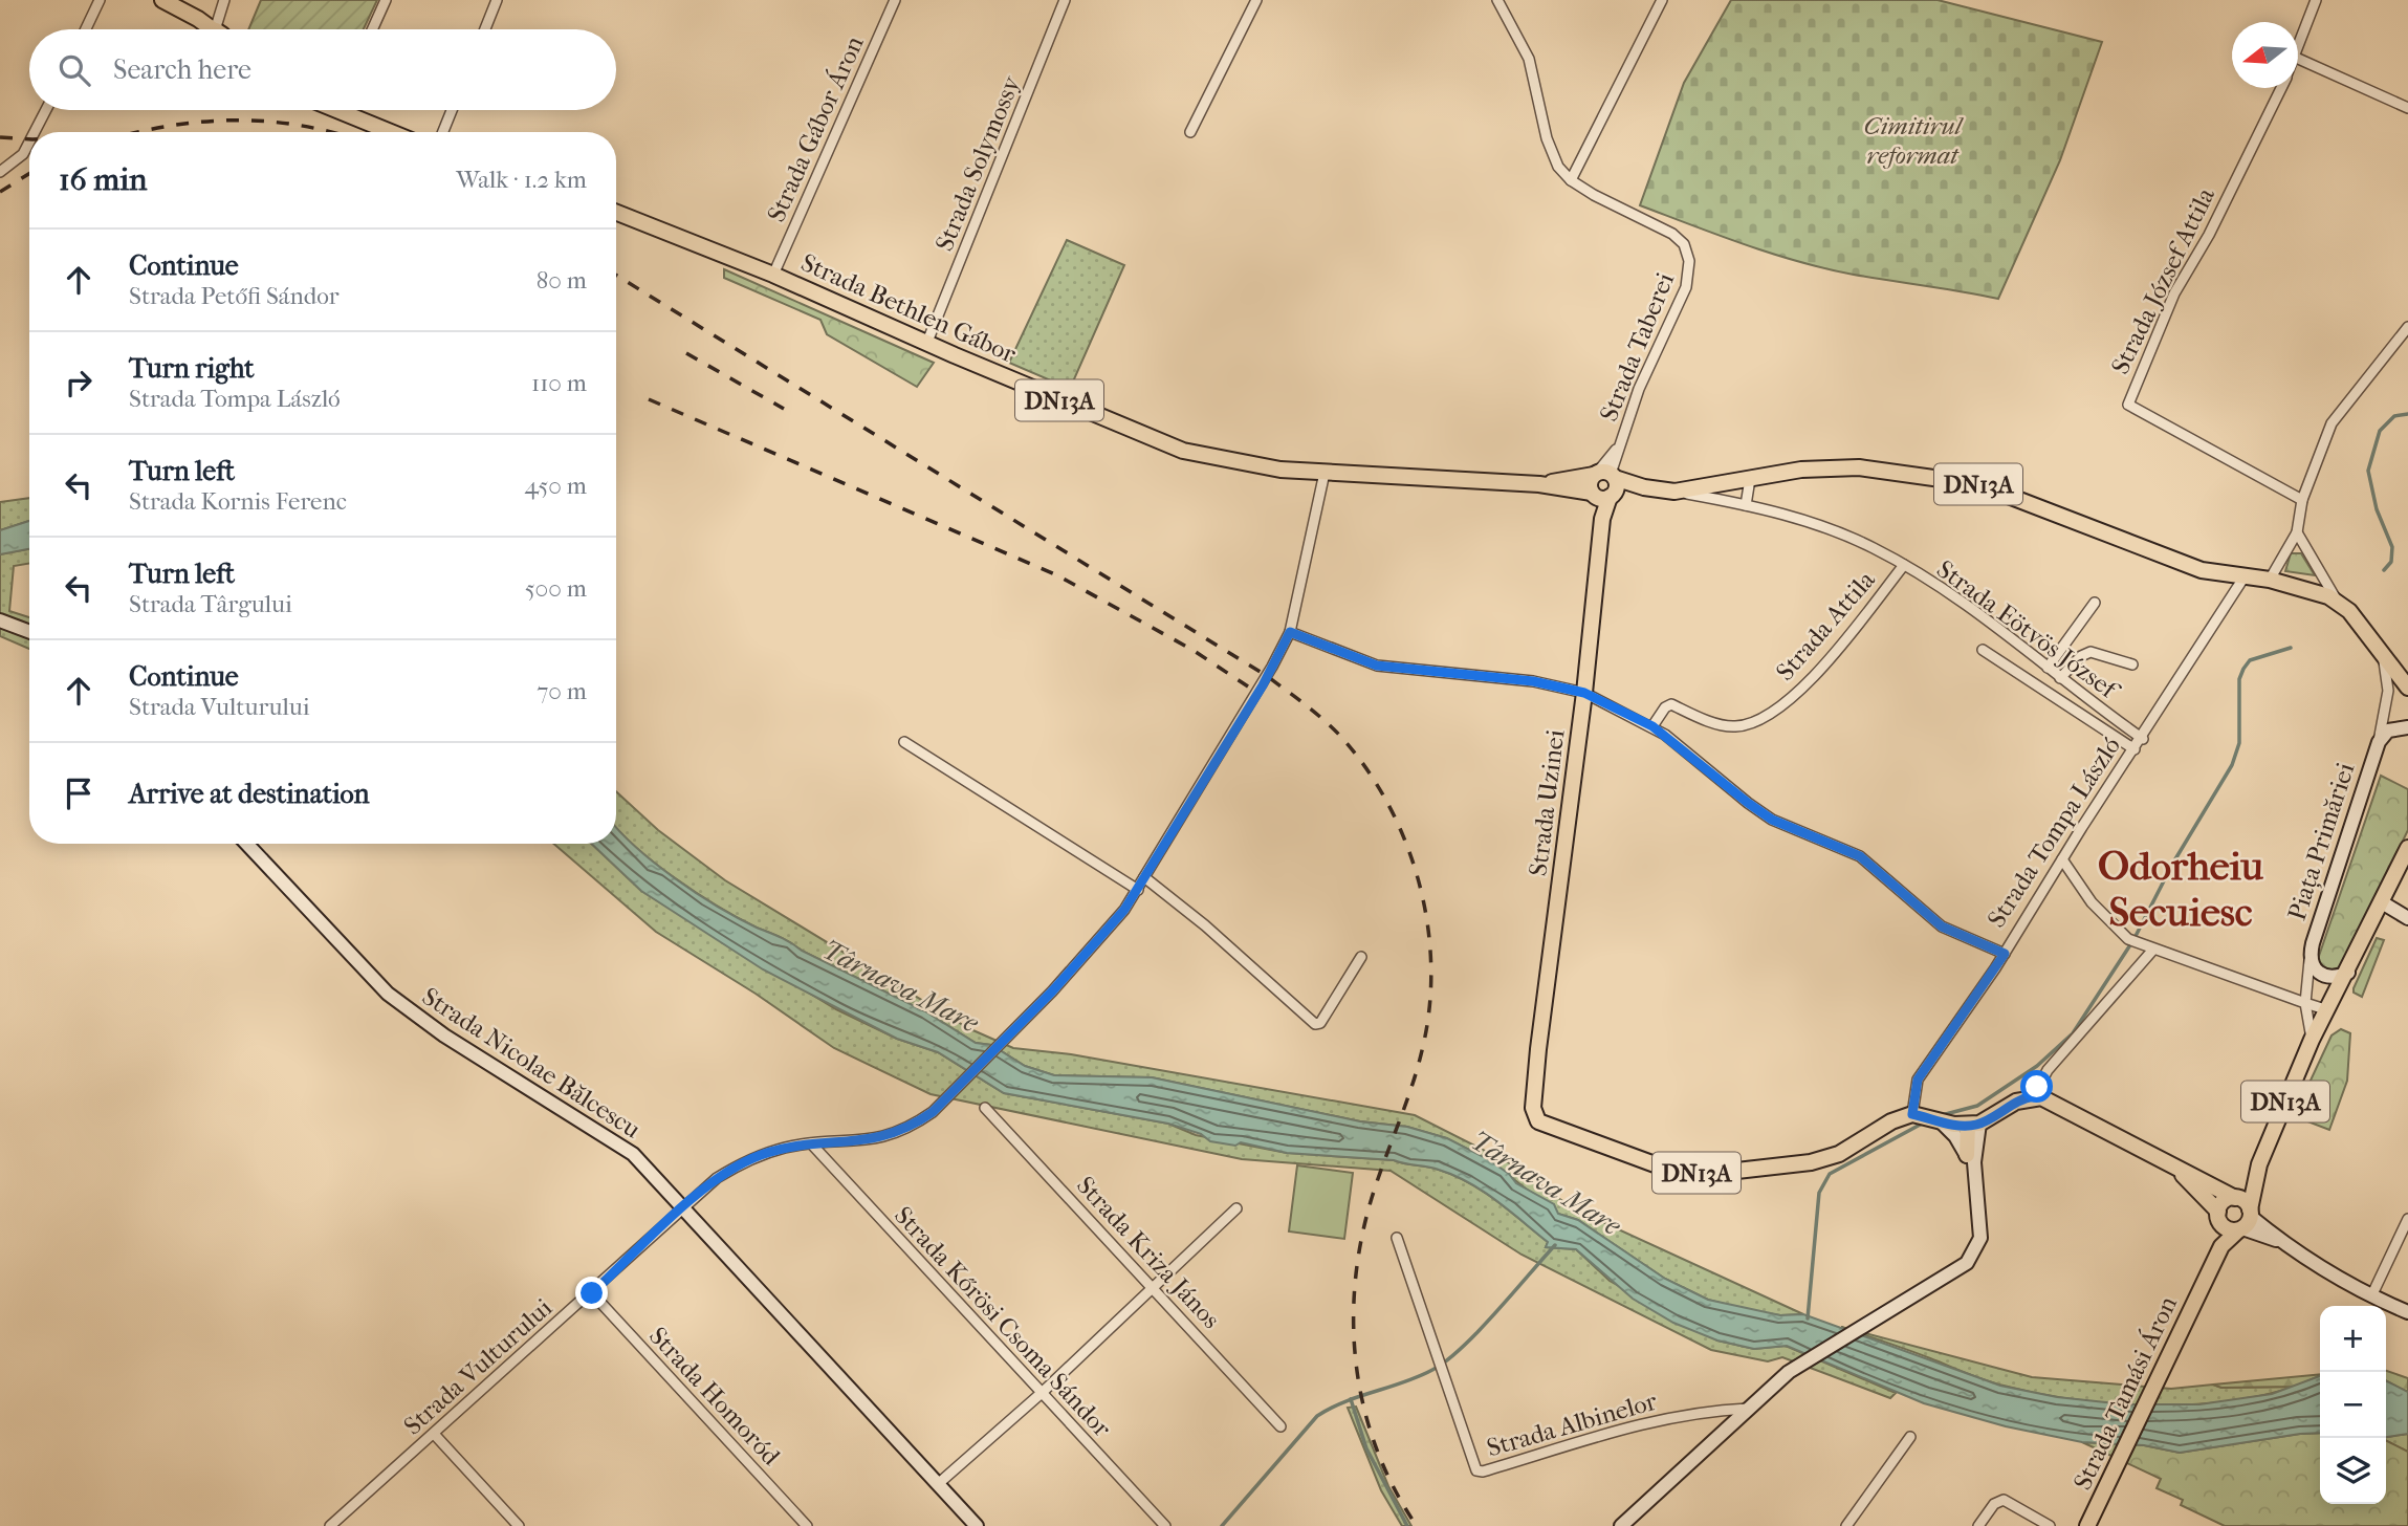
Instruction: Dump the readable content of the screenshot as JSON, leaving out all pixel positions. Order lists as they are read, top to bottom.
{
  "streets": {
    "main road": [
      "Strada Bethlen Gábor",
      "DN13A",
      "Strada Uzinei",
      "Piața Primăriei",
      "Strada Nicolae Bălcescu",
      "Strada Tamási Áron"
    ],
    "street": [
      "Strada Gábor Áron",
      "Strada Solymossy",
      "Strada József Attila",
      "Strada Taberei",
      "Strada Attila",
      "Strada Eötvös József",
      "Strada Tompa László",
      "Strada Kriza János",
      "Strada Kőrösi Csoma Sándor",
      "Strada Vulturului",
      "Strada Homoród",
      "Strada Albinelor"
    ]
  },
  "crossings": [
    ["Strada Gábor Áron", "Strada Bethlen Gábor"],
    ["Strada Solymossy", "Strada Bethlen Gábor"],
    ["Strada Bethlen Gábor", "DN13A"],
    ["Strada Bethlen Gábor", "Strada Vulturului"],
    ["Strada Taberei", "DN13A"],
    ["DN13A", "Strada Eötvös József"],
    ["DN13A", "Strada Uzinei"],
    ["DN13A", "Strada Tompa László"],
    ["DN13A", "Piața Primăriei"],
    ["DN13A", "Strada Tamási Áron"],
    ["Strada Attila", "Strada Eötvös József"],
    ["Strada Eötvös József", "Strada Tompa László"],
    ["Strada Uzinei", "Strada Tompa László"],
    ["Piața Primăriei", "Strada Tamási Áron"],
    ["Strada Nicolae Bălcescu", "Strada Vulturului"],
    ["Strada Kőrösi Csoma Sándor", "Strada Vulturului"],
    ["Strada Vulturului", "Strada Homoród"]
  ],
  "districts": ["Odorheiu Secuiesc"],
  "water": ["Târnava Mare"],
  "parks": ["Cimitirul reformat"],
  "north": "left",
  "page": {
    "search": "Search here",
    "heading": ["16 min", "Walk · 1.2 km"],
    "list": [
      ["Continue", "Strada Petőfi Sándor", "80 m"],
      ["Turn right", "Strada Tompa László", "110 m"],
      ["Turn left", "Strada Kornis Ferenc", "450 m"],
      ["Turn left", "Strada Târgului", "500 m"],
      ["Continue", "Strada Vulturului", "70 m"],
      "Arrive at destination"
    ],
    "map_buttons": ["+", "−"]
  }
}
